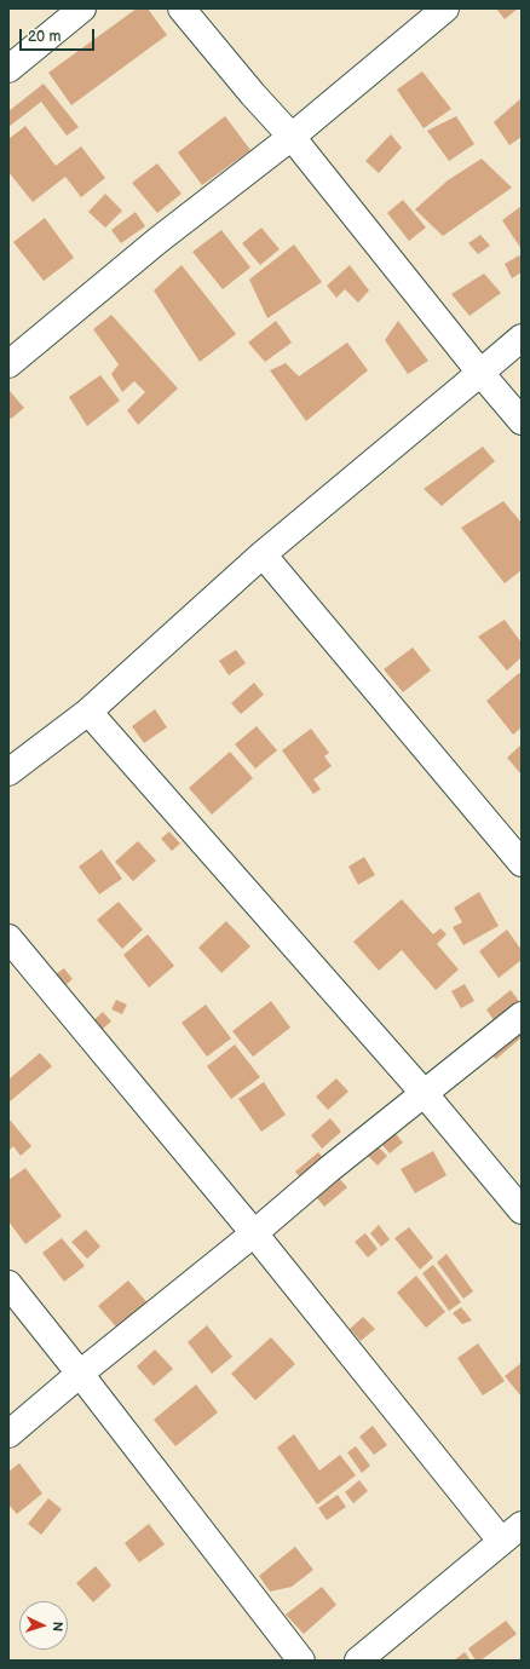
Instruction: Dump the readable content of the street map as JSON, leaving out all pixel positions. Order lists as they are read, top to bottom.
{
  "scale_bar": "20 m",
  "north": "right"
}
